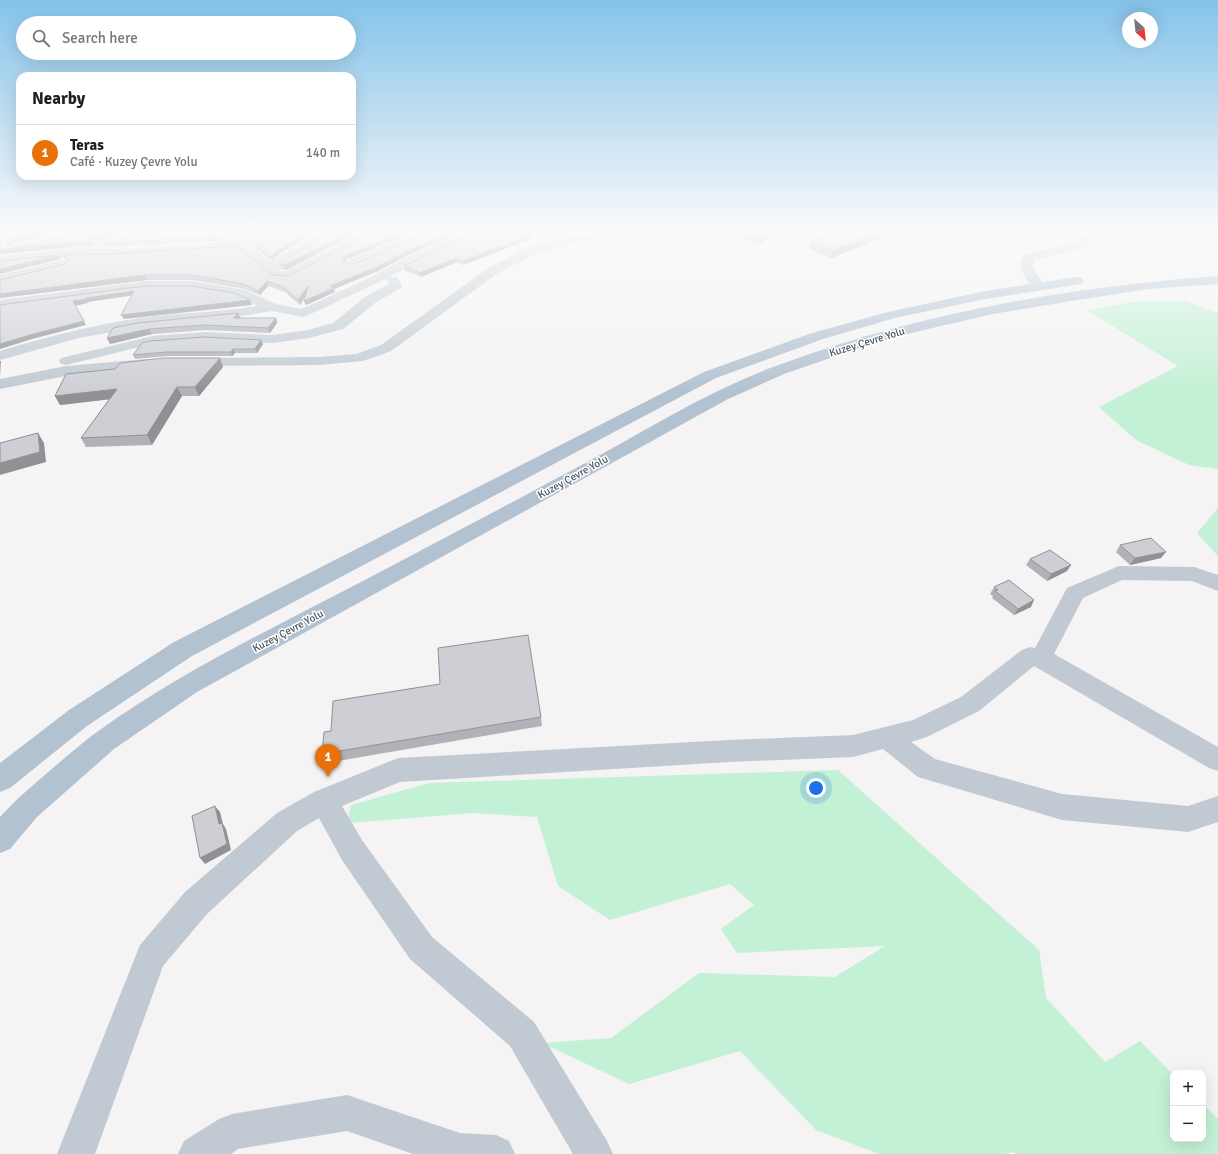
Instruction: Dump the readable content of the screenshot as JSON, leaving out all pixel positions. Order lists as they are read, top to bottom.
{
  "streets": {
    "main road": ["Kuzey Çevre Yolu"]
  },
  "north": "bottom right",
  "page": {
    "search": "Search here",
    "heading": "Nearby",
    "list": [
      {
        "mark": "1",
        "name": "Teras",
        "note": "Café · Kuzey Çevre Yolu",
        "value": "140 m"
      }
    ],
    "pins": "1",
    "map_buttons": ["+", "−"]
  }
}
